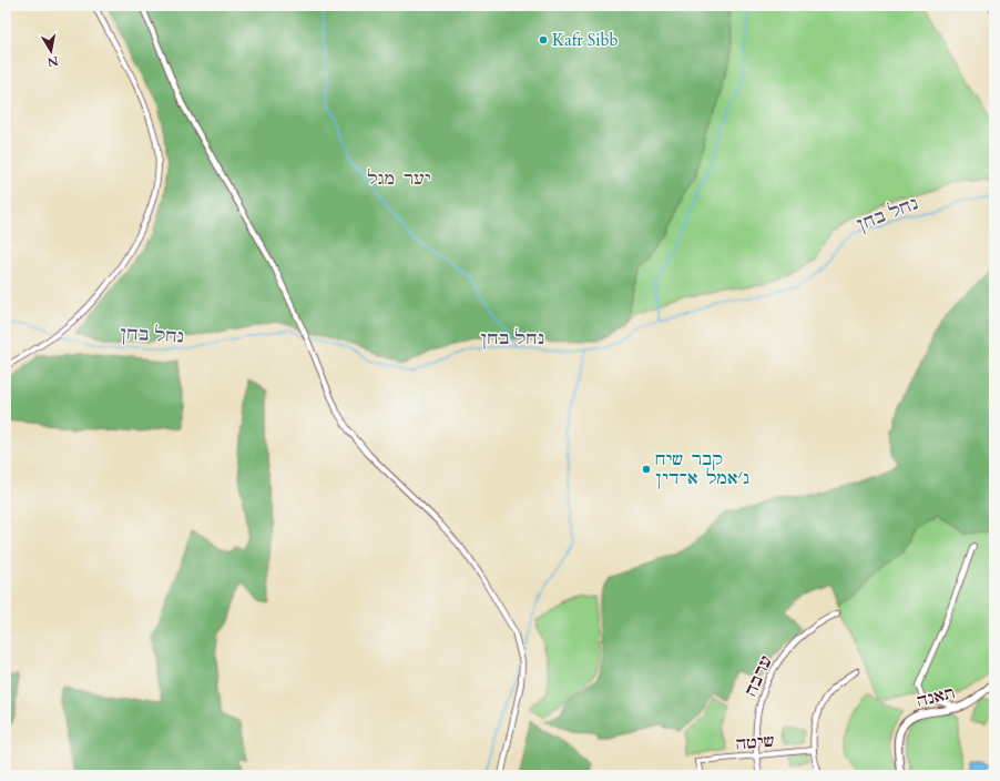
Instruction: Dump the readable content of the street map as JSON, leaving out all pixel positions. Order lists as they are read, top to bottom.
{
  "streets": {
    "street": ["ערבה", "תאנה", "שיטה"]
  },
  "crossings": [
    ["ערבה", "שיטה"]
  ],
  "water": ["נחל בחן"],
  "parks": ["יער מגל"],
  "places": ["Kafr Sibb", "קבר שיח ג׳אמל א־דין"],
  "north": "bottom"
}
